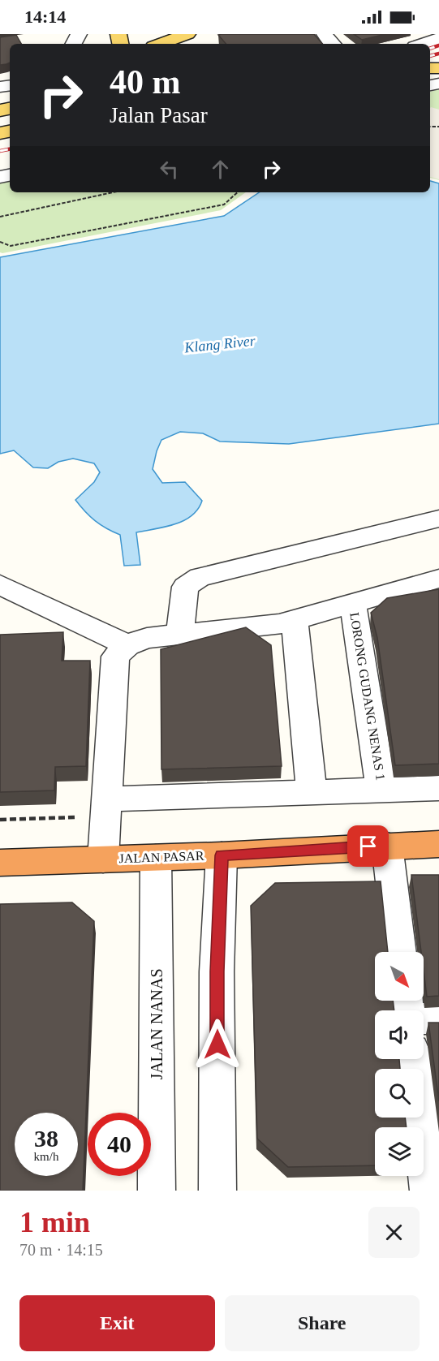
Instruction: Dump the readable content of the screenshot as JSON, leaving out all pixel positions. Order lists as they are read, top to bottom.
{
  "streets": {
    "highway": ["JALAN PASAR"],
    "street": ["LORONG GUDANG NENAS 1", "JALAN NANAS"]
  },
  "crossings": [
    ["JALAN PASAR", "JALAN NANAS"]
  ],
  "water": ["Klang River"],
  "north": "bottom right",
  "page": {
    "status": "14:14",
    "turn": ["40 m", "Jalan Pasar"],
    "speed": "38 km/h",
    "limit": "40",
    "heading": ["1 min", "70 m · 14:15"],
    "buttons": ["Exit", "Share"]
  }
}
